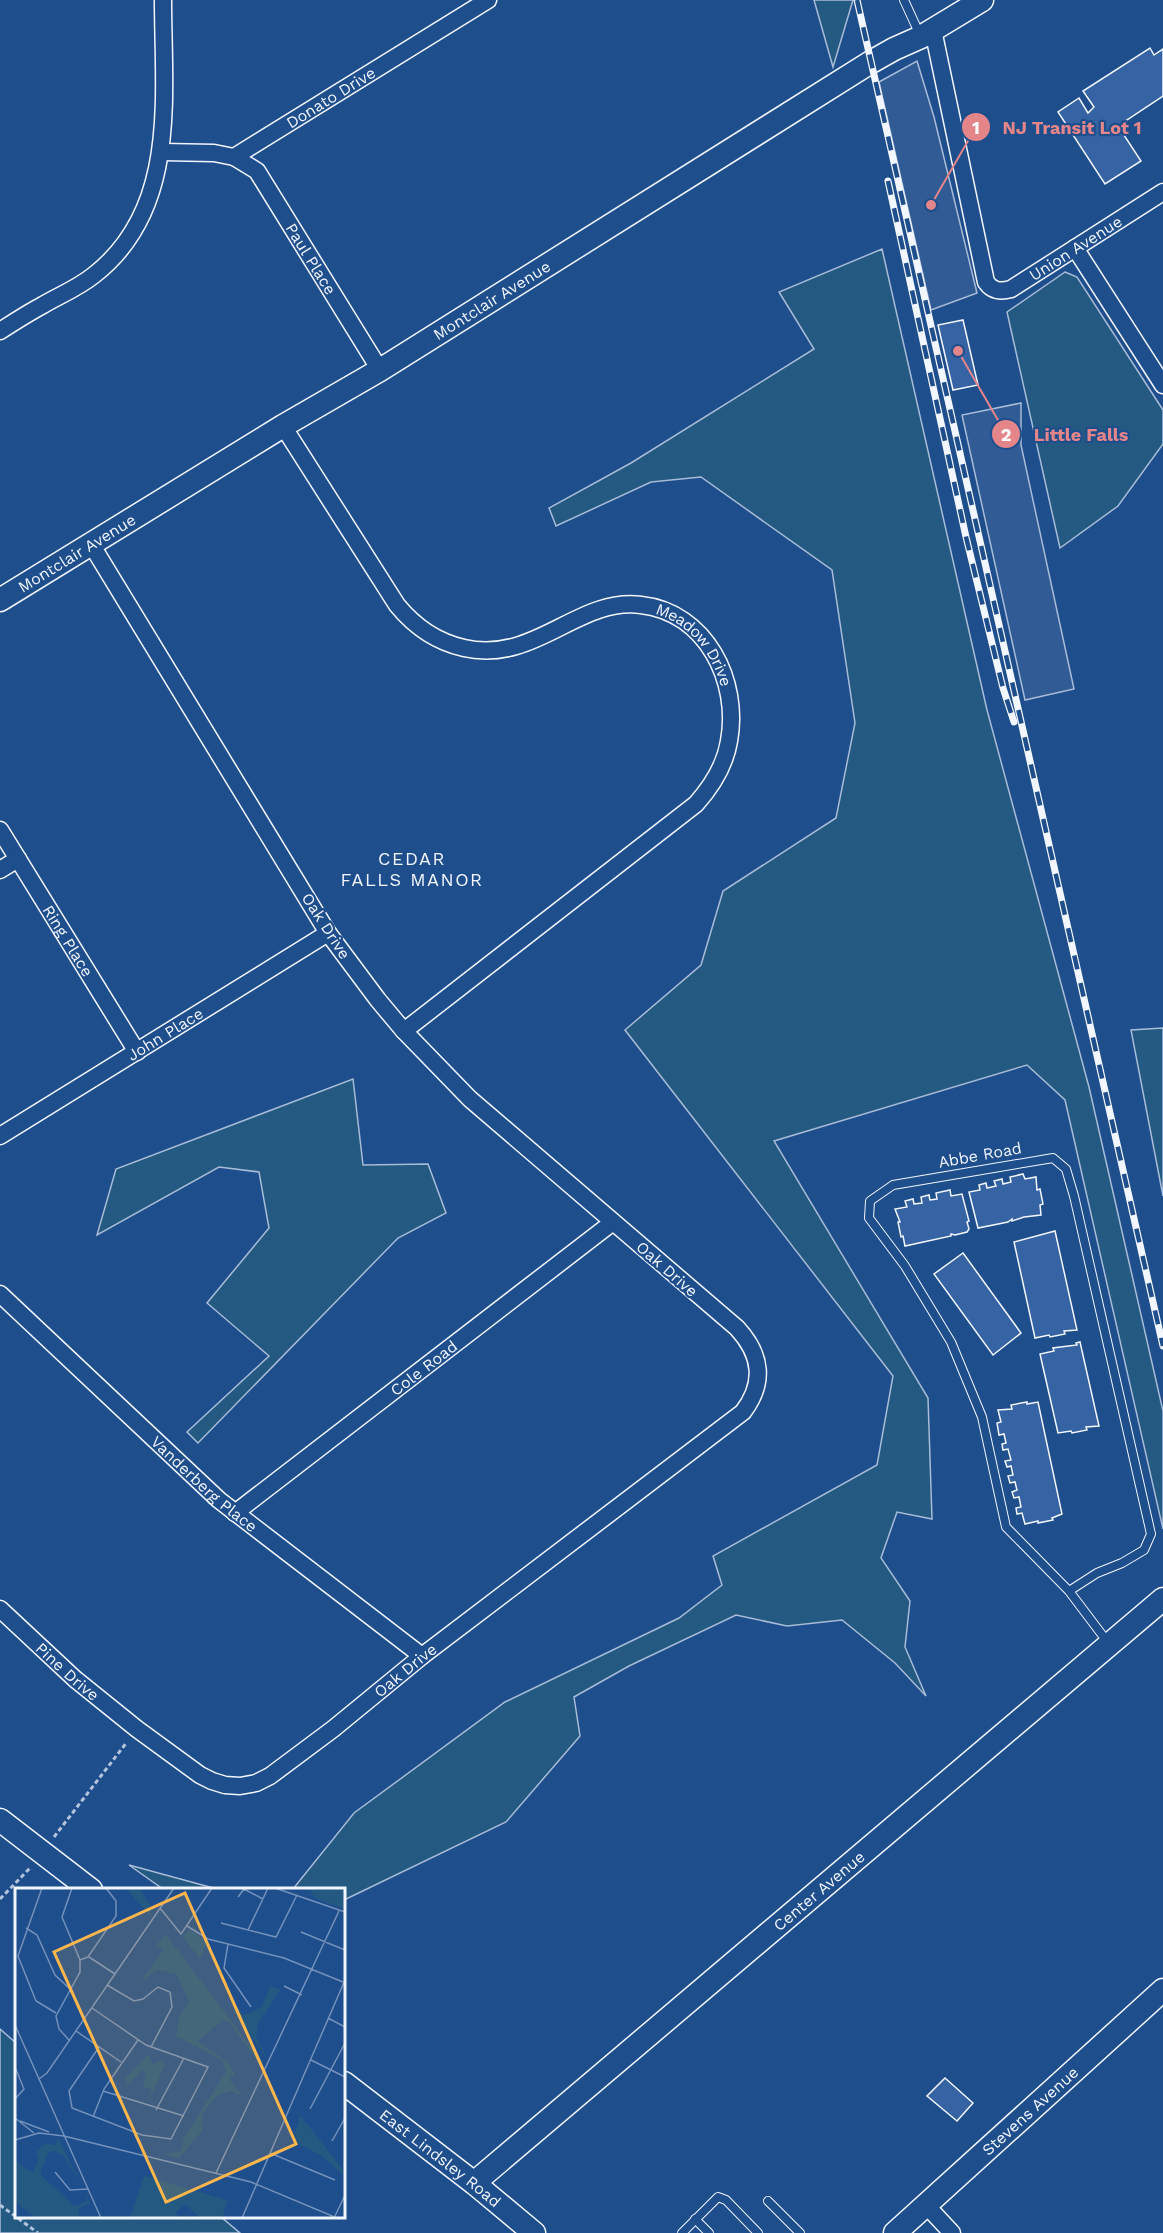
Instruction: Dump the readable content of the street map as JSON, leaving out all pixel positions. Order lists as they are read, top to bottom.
{
  "streets": {
    "street": [
      "Donato Drive",
      "Union Avenue",
      "Paul Place",
      "Montclair Avenue",
      "Meadow Drive",
      "Oak Drive",
      "Ring Place",
      "John Place",
      "Cole Road",
      "Vanderberg Place",
      "Pine Drive",
      "Center Avenue",
      "Stevens Avenue",
      "East Lindsley Road"
    ],
    "lane": ["Abbe Road"]
  },
  "crossings": [
    ["Donato Drive", "Paul Place"],
    ["Union Avenue", "Montclair Avenue"],
    ["Paul Place", "Montclair Avenue"],
    ["Montclair Avenue", "Meadow Drive"],
    ["Montclair Avenue", "Oak Drive"],
    ["Meadow Drive", "Oak Drive"],
    ["Oak Drive", "John Place"],
    ["Oak Drive", "Cole Road"],
    ["Oak Drive", "Vanderberg Place"],
    ["Oak Drive", "Pine Drive"],
    ["Ring Place", "John Place"],
    ["Abbe Road", "Center Avenue"],
    ["Cole Road", "Vanderberg Place"],
    ["Center Avenue", "East Lindsley Road"]
  ],
  "districts": ["CEDAR FALLS MANOR"],
  "places": ["NJ Transit Lot 1", "Little Falls"]
}
